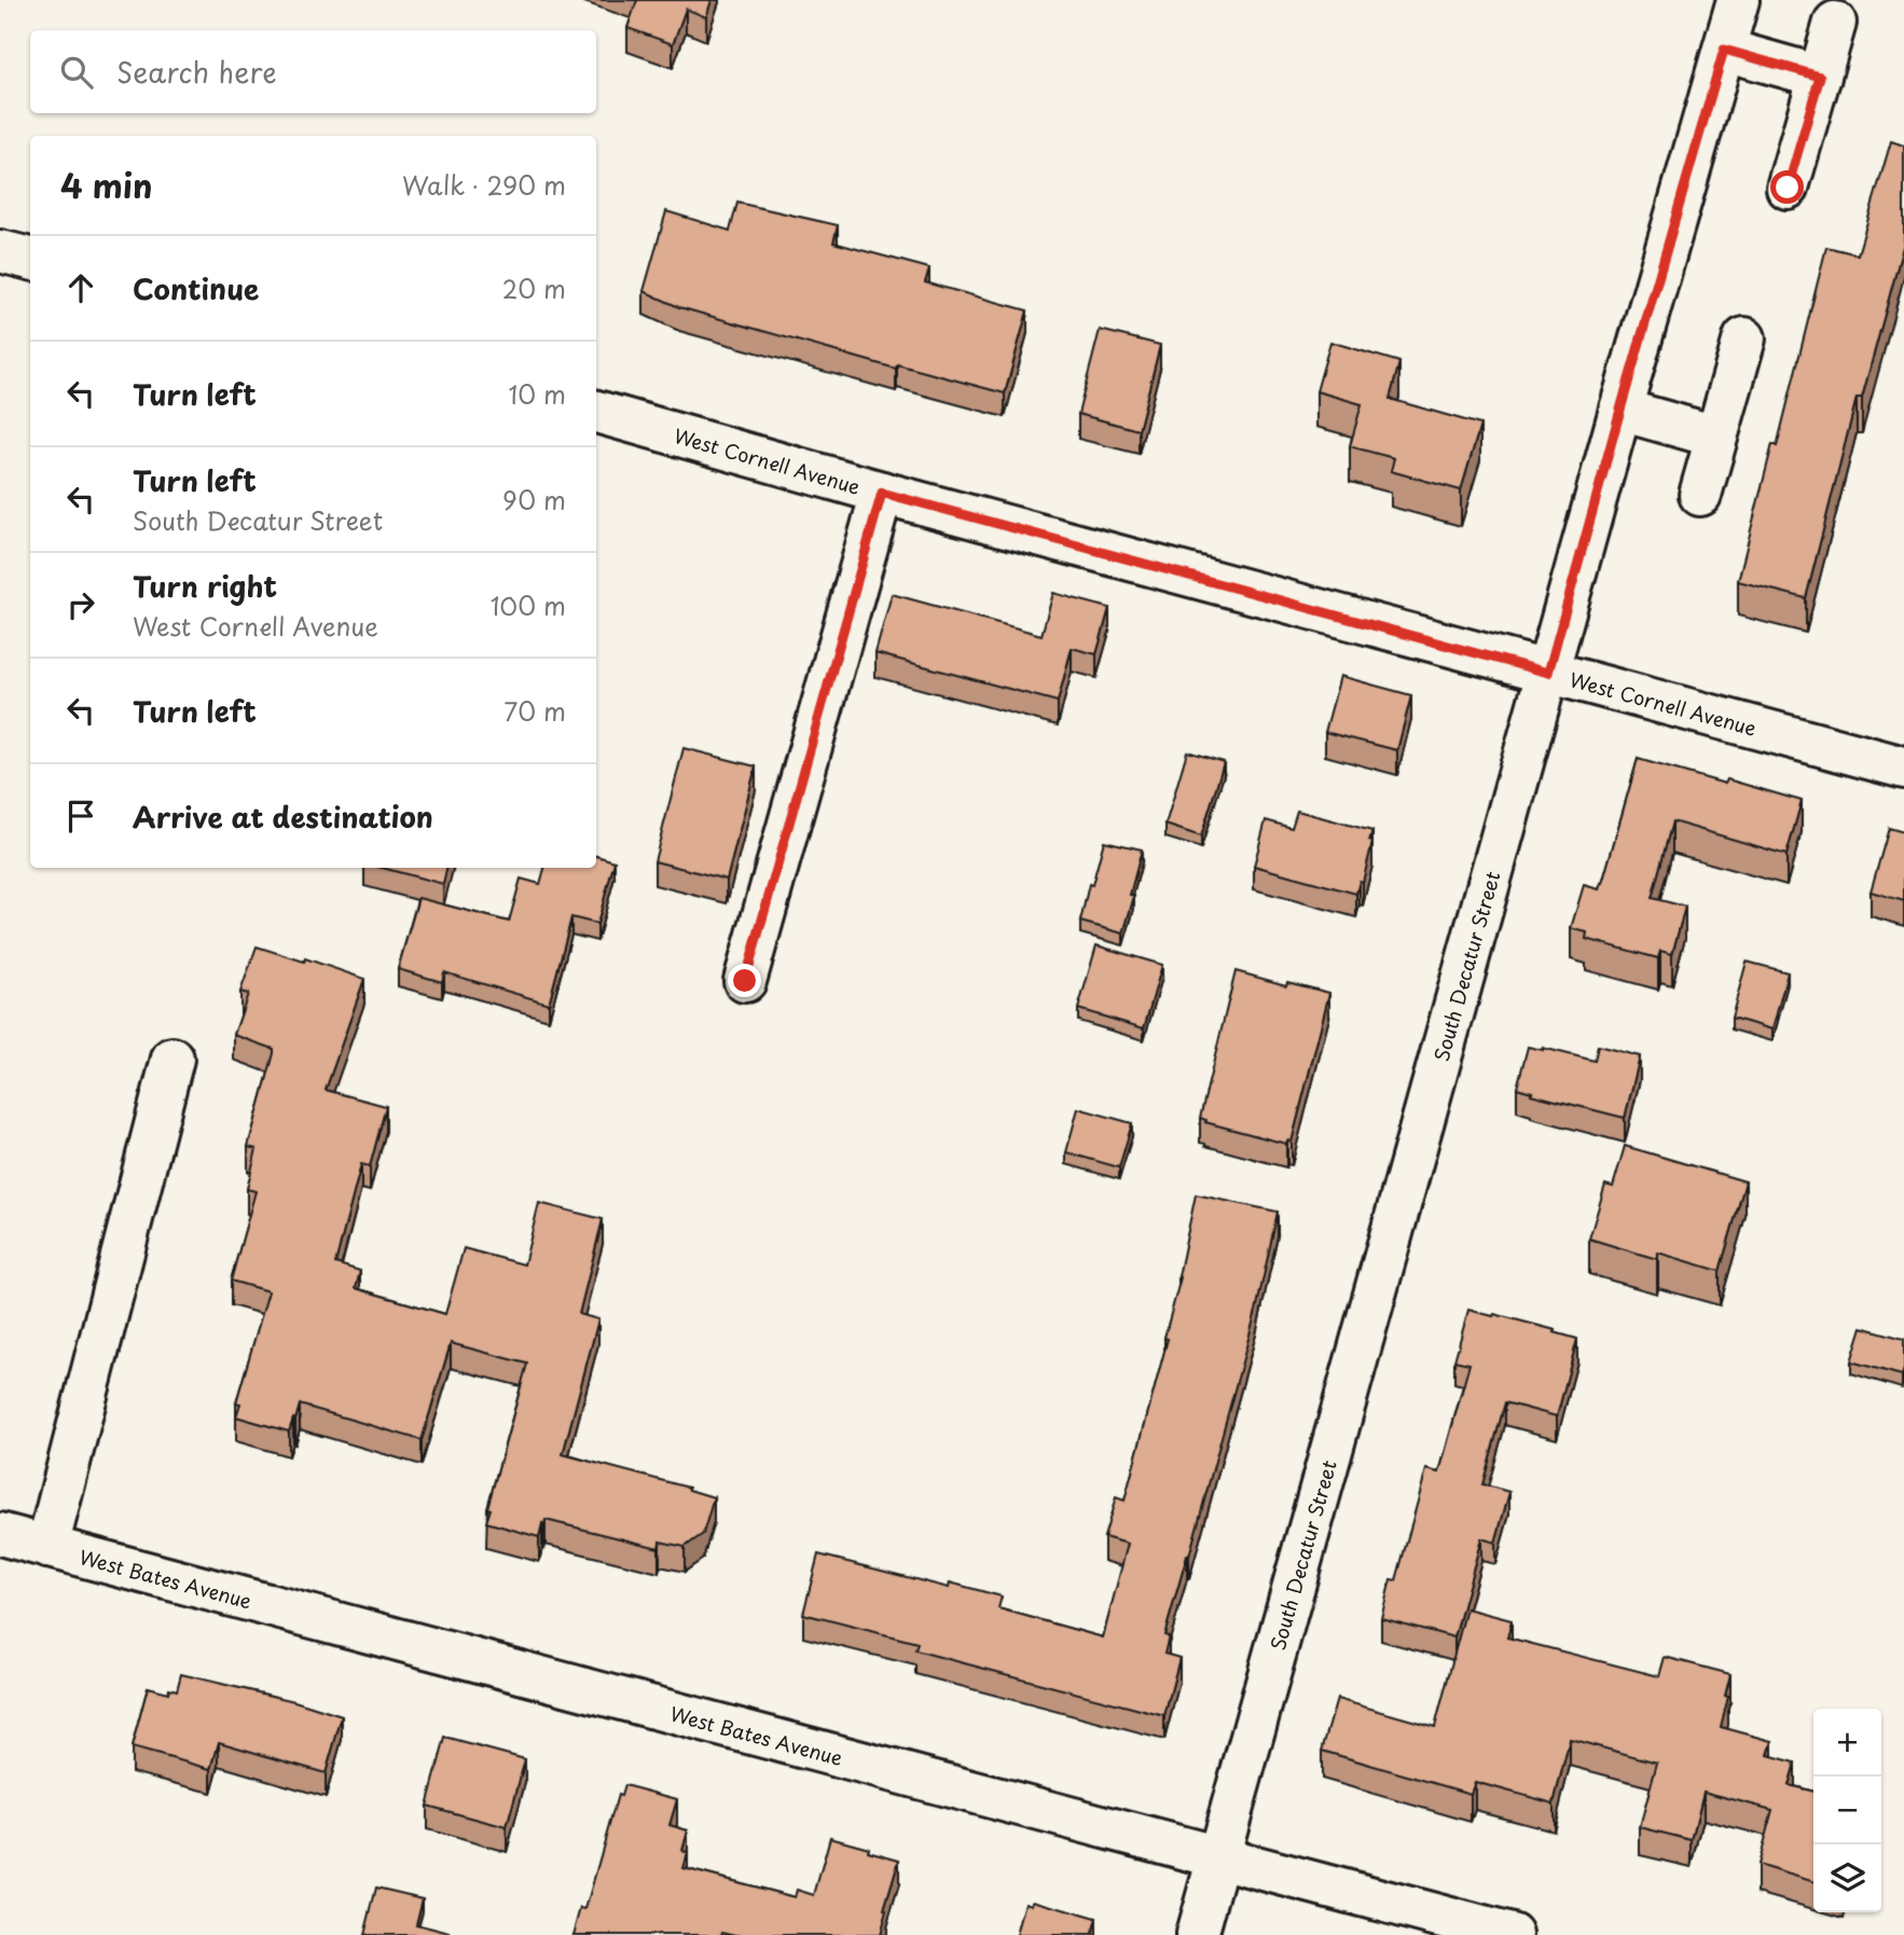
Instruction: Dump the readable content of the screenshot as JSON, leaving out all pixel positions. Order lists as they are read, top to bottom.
{
  "streets": {
    "street": ["West Cornell Avenue", "South Decatur Street", "West Bates Avenue"]
  },
  "crossings": [
    ["West Cornell Avenue", "South Decatur Street"],
    ["South Decatur Street", "West Bates Avenue"]
  ],
  "page": {
    "search": "Search here",
    "heading": ["4 min", "Walk · 290 m"],
    "list": [
      ["Continue", "20 m"],
      ["Turn left", "10 m"],
      ["Turn left", "South Decatur Street", "90 m"],
      ["Turn right", "West Cornell Avenue", "100 m"],
      ["Turn left", "70 m"],
      "Arrive at destination"
    ],
    "map_buttons": ["+", "−"]
  }
}
